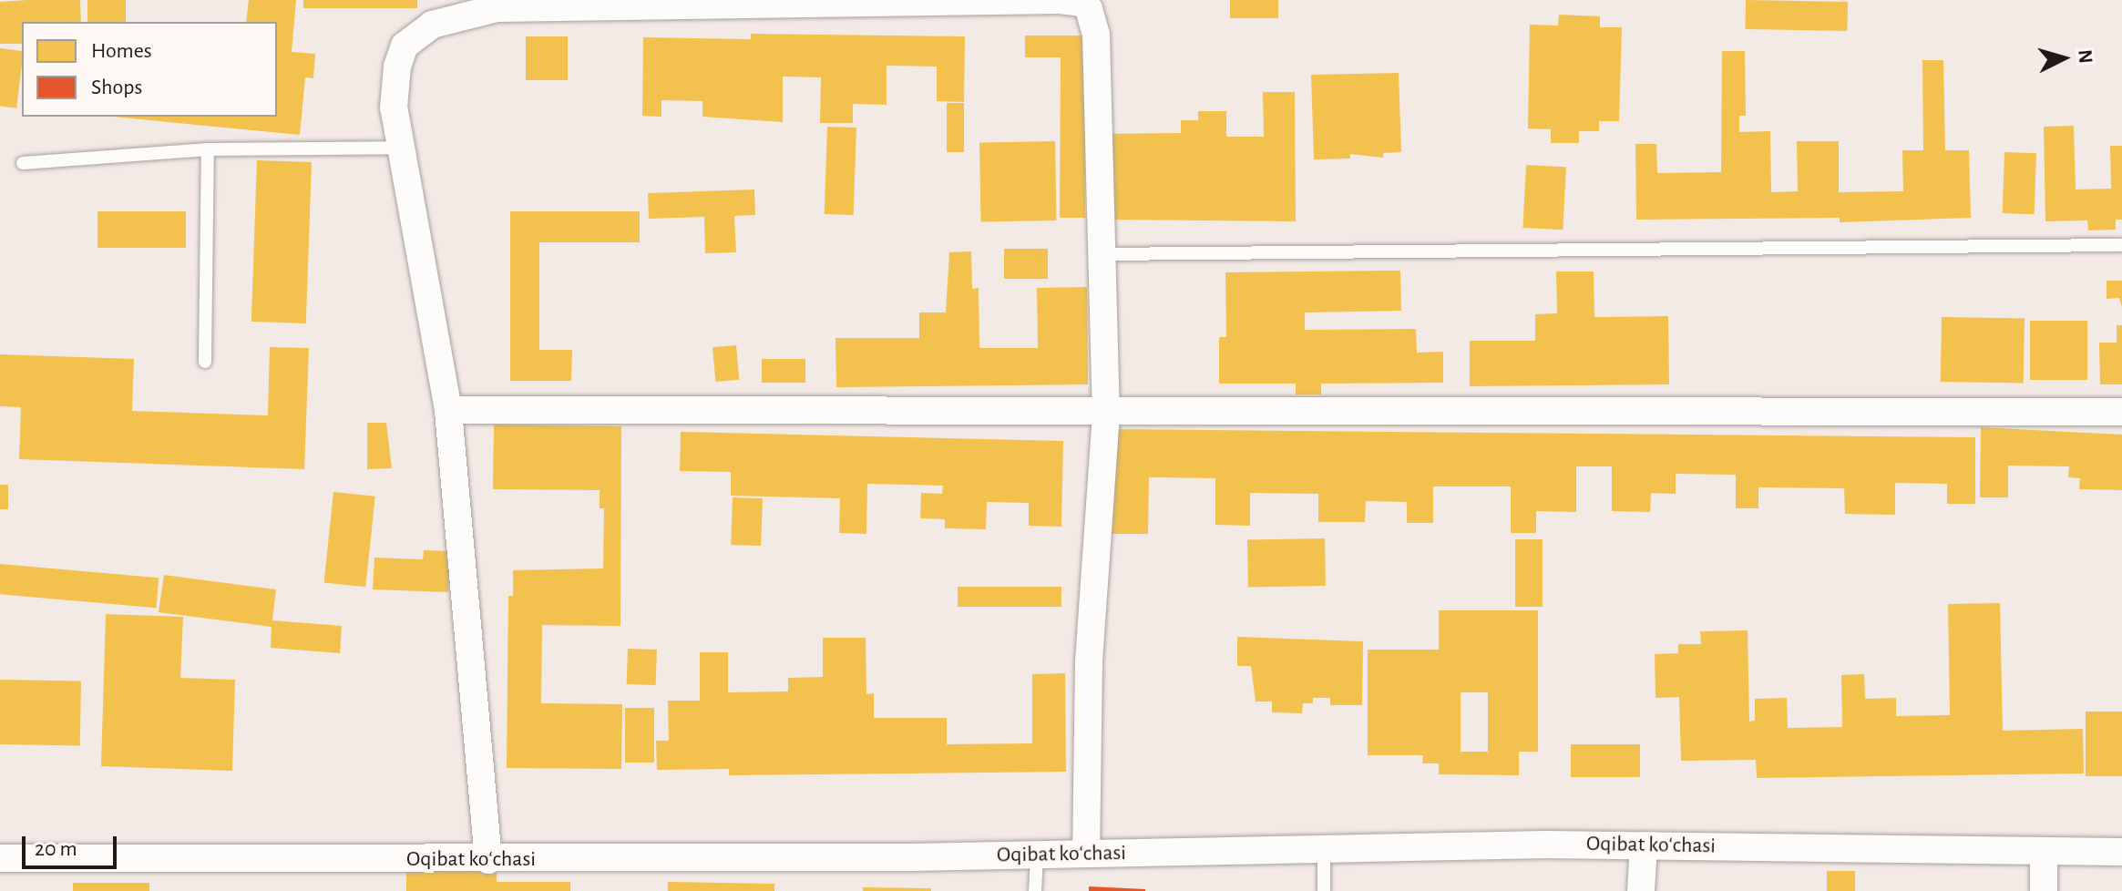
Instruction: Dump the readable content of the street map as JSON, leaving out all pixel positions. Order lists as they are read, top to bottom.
{
  "streets": {
    "street": ["Oqibat koʻchasi"]
  },
  "legend": ["Homes", "Shops"],
  "scale_bar": "20 m",
  "north": "right"
}
